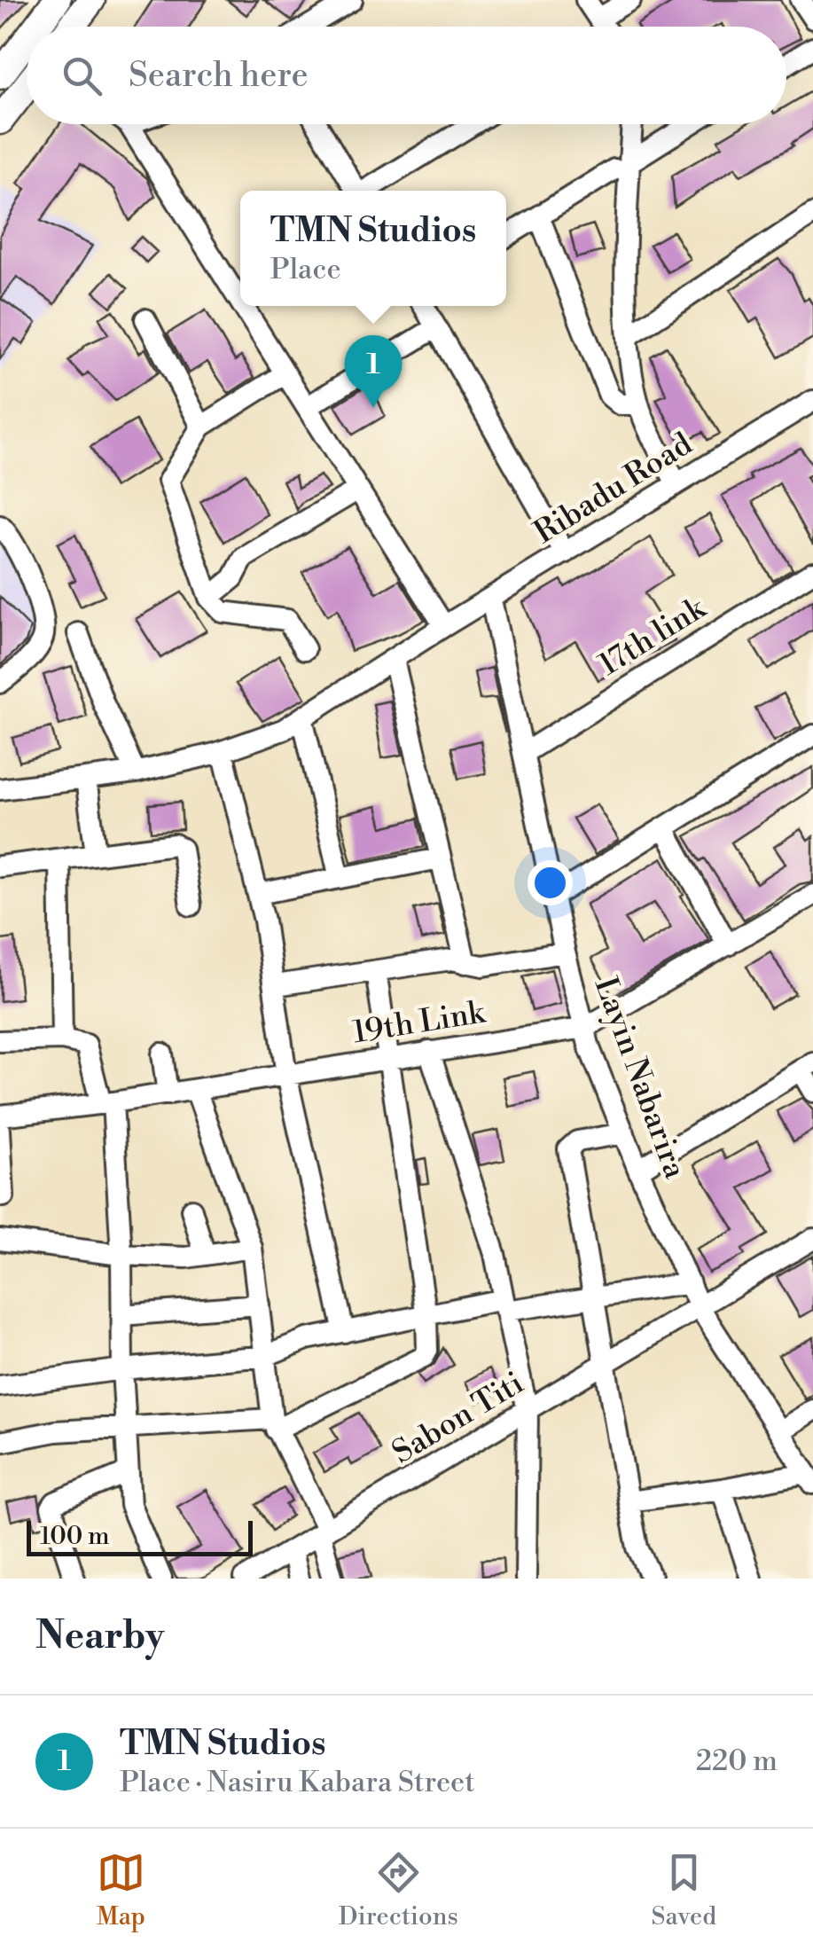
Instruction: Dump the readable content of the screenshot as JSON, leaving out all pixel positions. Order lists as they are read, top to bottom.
{
  "streets": {
    "street": [
      "Ribadu Road",
      "17th link",
      "19th Link",
      "Layin Nabarira",
      "Sabon Titi"
    ]
  },
  "crossings": [
    ["Ribadu Road", "Layin Nabarira"],
    ["17th link", "Layin Nabarira"],
    ["19th Link", "Layin Nabarira"],
    ["Layin Nabarira", "Sabon Titi"]
  ],
  "scale_bar": "100 m",
  "page": {
    "search": "Search here",
    "popup": ["TMN Studios", "Place"],
    "pins": "1",
    "scale": "100 m",
    "heading": "Nearby",
    "list": [
      {
        "mark": "1",
        "name": "TMN Studios",
        "note": "Place · Nasiru Kabara Street",
        "value": "220 m"
      }
    ],
    "nav": ["Map", "Directions", "Saved"]
  }
}
